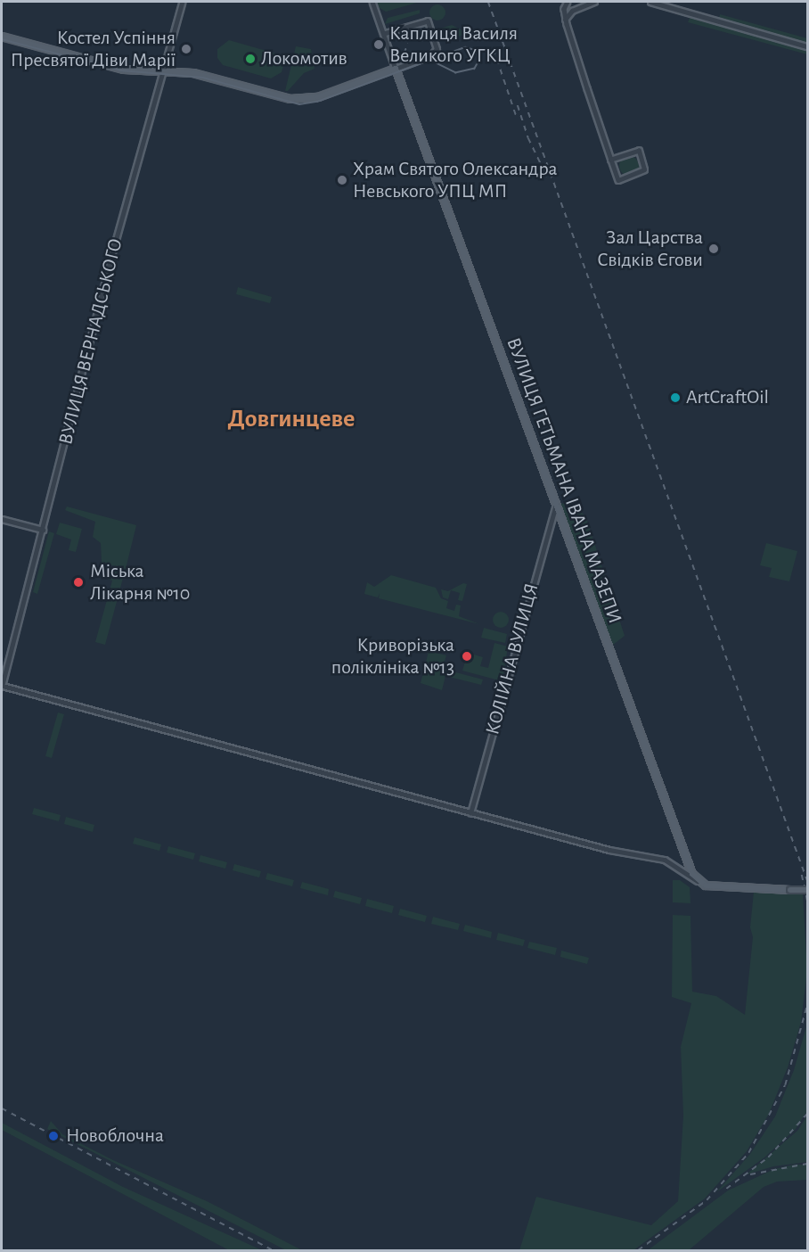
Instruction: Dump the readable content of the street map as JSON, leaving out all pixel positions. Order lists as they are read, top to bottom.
{
  "streets": {
    "main road": ["ВУЛИЦЯ ГЕТЬМАНА ІВАНА МАЗЕПИ"],
    "street": ["ВУЛИЦЯ ВЕРНАДСЬКОГО", "КОЛІЙНА ВУЛИЦЯ"]
  },
  "crossings": [
    ["ВУЛИЦЯ ГЕТЬМАНА ІВАНА МАЗЕПИ", "КОЛІЙНА ВУЛИЦЯ"]
  ],
  "districts": ["Довгинцеве"],
  "places": [
    "Каплиця Василя Великого УГКЦ",
    "Костел Успіння Пресвятої Діви Марії",
    "Локомотив",
    "Храм Святого Олександра Невського УПЦ МП",
    "Зал Царства Свідків Єгови",
    "ArtCraftOil",
    "Міська Лікарня №10",
    "Криворізька поліклініка №13",
    "Новоблочна"
  ]
}
